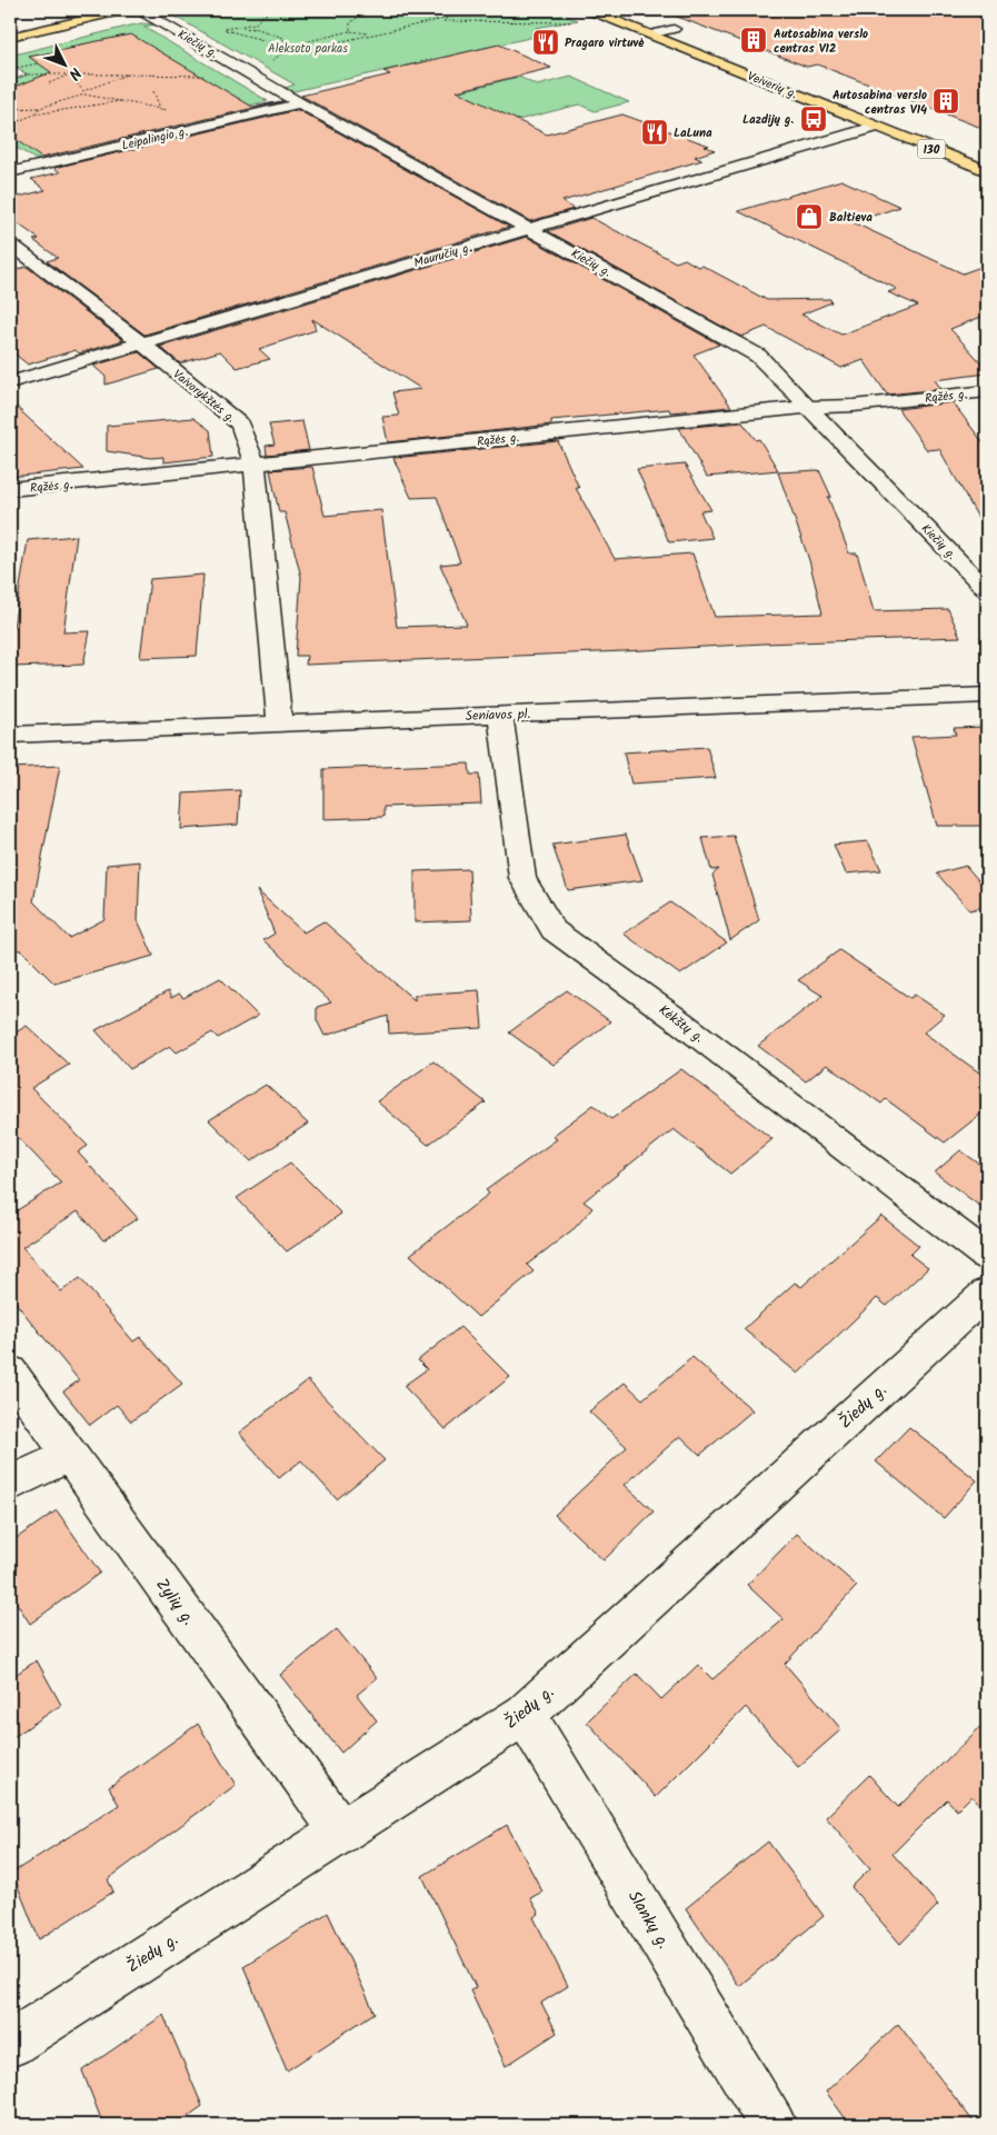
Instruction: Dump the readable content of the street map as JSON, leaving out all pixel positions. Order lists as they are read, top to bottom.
{
  "streets": {
    "main road": ["Veiverių g.", "130"],
    "street": [
      "Kiečių g.",
      "Leipalingio g.",
      "Mauručių g.",
      "Vaivorykštės g.",
      "Rąžės g.",
      "Seniavos pl.",
      "Kėkštų g.",
      "Žiedų g.",
      "Zylių g.",
      "Slankų g."
    ]
  },
  "crossings": [
    ["Kiečių g.", "Leipalingio g."],
    ["Kiečių g.", "Mauručių g."],
    ["Kiečių g.", "Rąžės g."],
    ["Veiverių g.", "Mauručių g."],
    ["Mauručių g.", "Vaivorykštės g."],
    ["Vaivorykštės g.", "Rąžės g."],
    ["Vaivorykštės g.", "Seniavos pl."],
    ["Seniavos pl.", "Kėkštų g."],
    ["Žiedų g.", "Zylių g."],
    ["Žiedų g.", "Slankų g."]
  ],
  "parks": ["Aleksoto parkas"],
  "places": {
    "building": ["Autosabina verslo centras V12", "Autosabina verslo centras V14"],
    "restaurant": ["Pragaro virtuvė", "LaLuna"],
    "bus stop": ["Lazdijų g."],
    "shop": ["Baltieva"]
  },
  "north": "bottom right"
}
